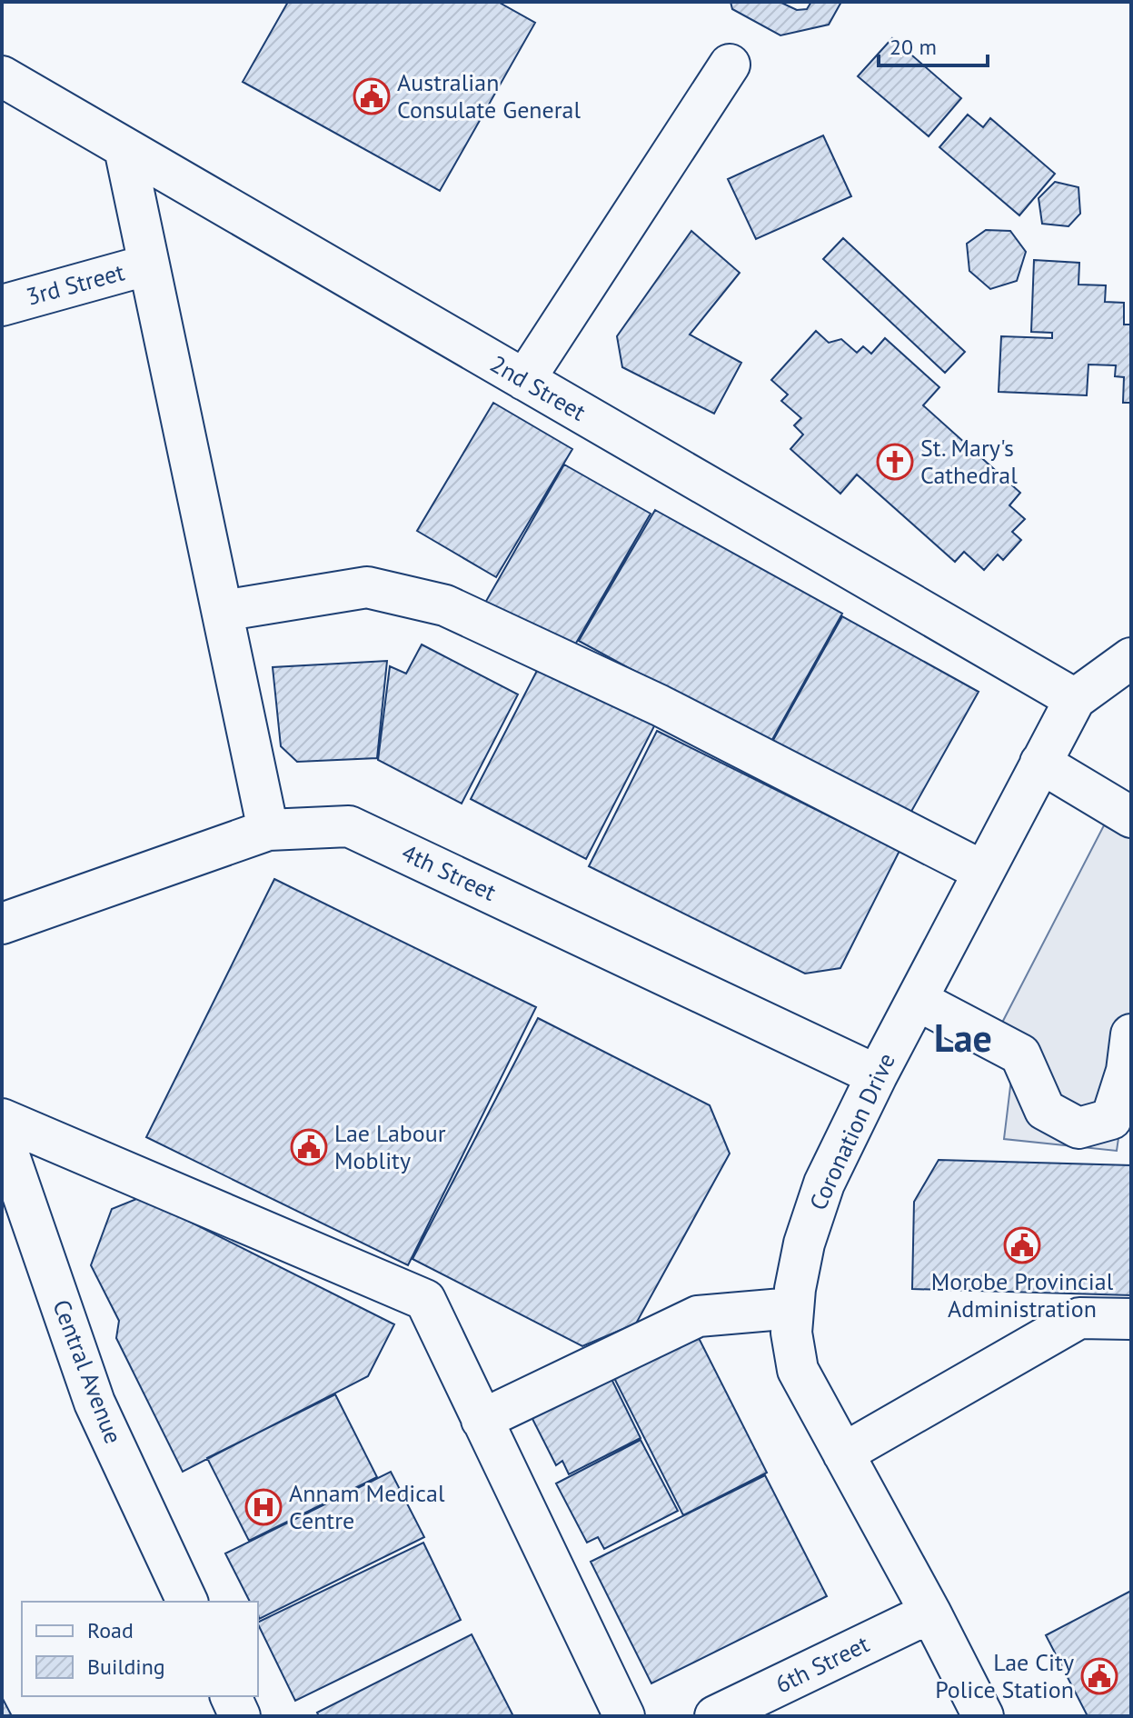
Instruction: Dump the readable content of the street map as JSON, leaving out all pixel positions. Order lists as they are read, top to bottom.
{
  "streets": {
    "street": [
      "3rd Street",
      "2nd Street",
      "4th Street",
      "Coronation Drive",
      "Central Avenue",
      "6th Street"
    ]
  },
  "crossings": [
    ["2nd Street", "Coronation Drive"],
    ["4th Street", "Coronation Drive"],
    ["Coronation Drive", "6th Street"]
  ],
  "districts": ["Lae"],
  "places": {
    "public building": [
      "Australian Consulate General",
      "Lae Labour Moblity",
      "Morobe Provincial Administration",
      "Lae City Police Station"
    ],
    "church": ["St. Mary's Cathedral"],
    "hospital": ["Annam Medical Centre"]
  },
  "legend": ["Road", "Building"],
  "scale_bar": "20 m"
}
